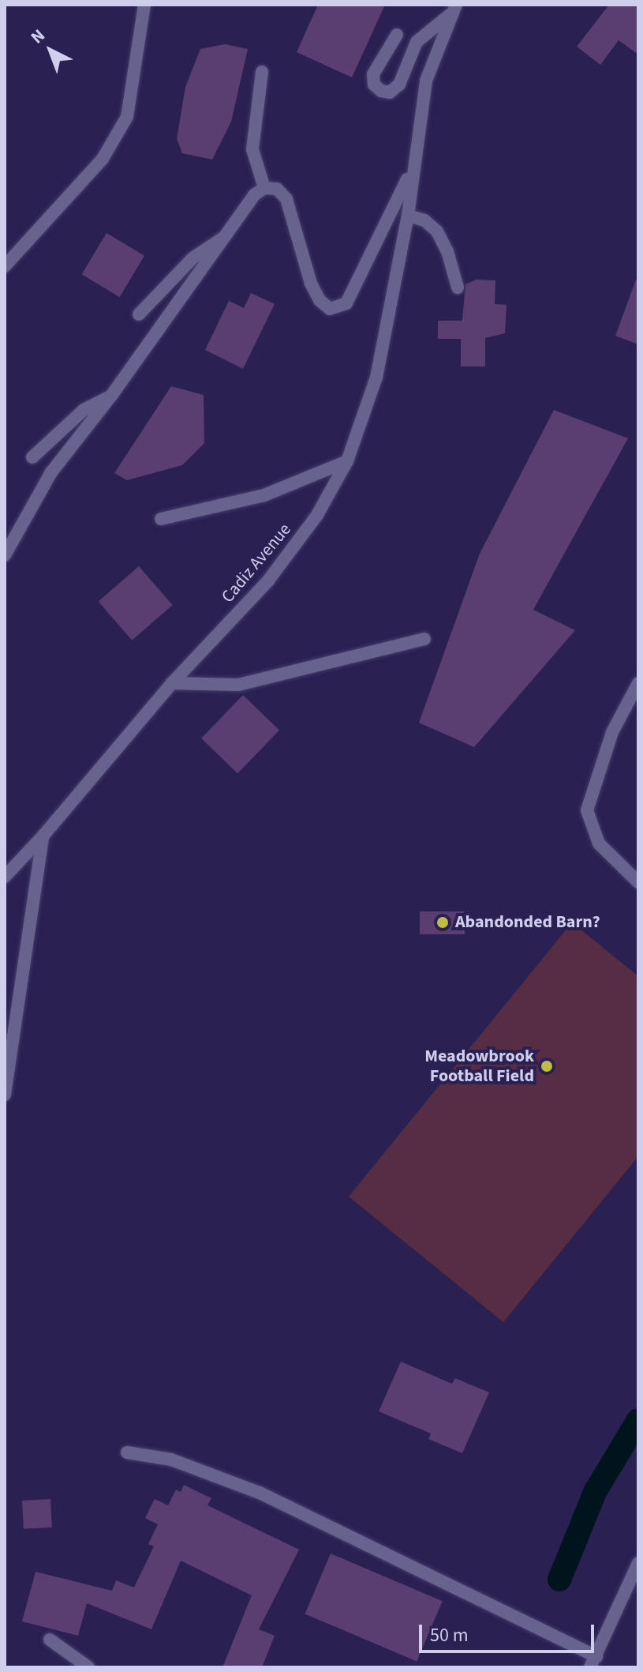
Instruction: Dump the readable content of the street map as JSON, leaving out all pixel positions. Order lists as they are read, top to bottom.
{
  "streets": {
    "street": ["Cadiz Avenue"]
  },
  "places": ["Abandonded Barn?", "Meadowbrook Football Field"],
  "scale_bar": "50 m",
  "north": "top left"
}
